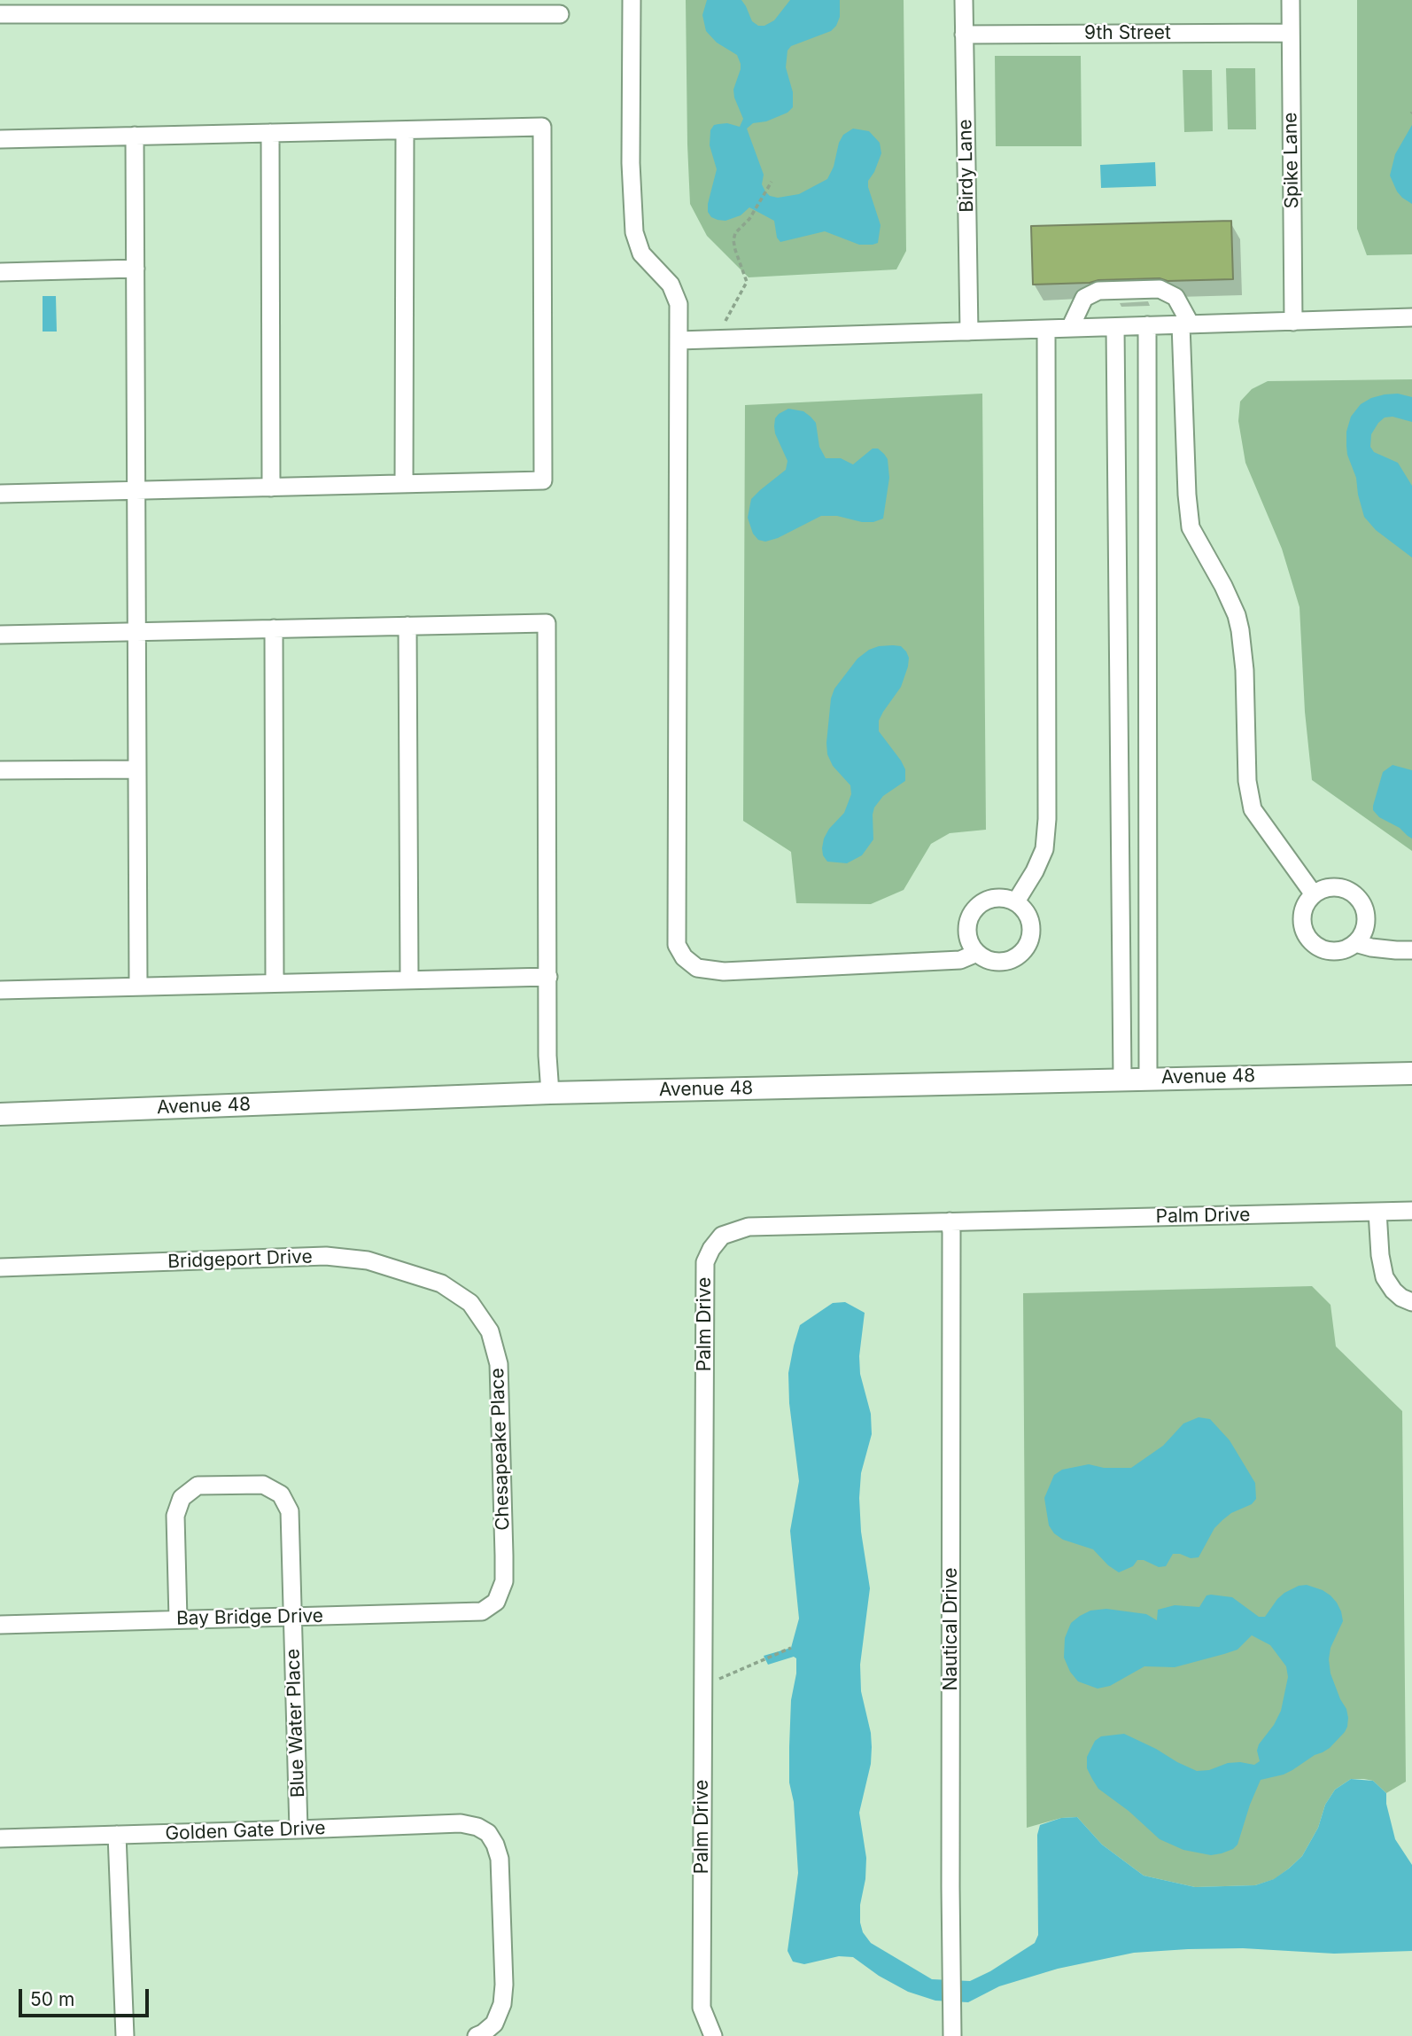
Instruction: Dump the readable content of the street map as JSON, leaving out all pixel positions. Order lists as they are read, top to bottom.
{
  "streets": {
    "main road": ["Avenue 48"],
    "street": [
      "9th Street",
      "Spike Lane",
      "Birdy Lane",
      "Palm Drive",
      "Bridgeport Drive",
      "Chesapeake Place",
      "Bay Bridge Drive",
      "Nautical Drive",
      "Blue Water Place",
      "Golden Gate Drive"
    ]
  },
  "crossings": [
    ["9th Street", "Spike Lane"],
    ["9th Street", "Birdy Lane"],
    ["Palm Drive", "Nautical Drive"],
    ["Bridgeport Drive", "Chesapeake Place"],
    ["Chesapeake Place", "Bay Bridge Drive"],
    ["Bay Bridge Drive", "Blue Water Place"],
    ["Blue Water Place", "Golden Gate Drive"]
  ],
  "scale_bar": "50 m"
}
